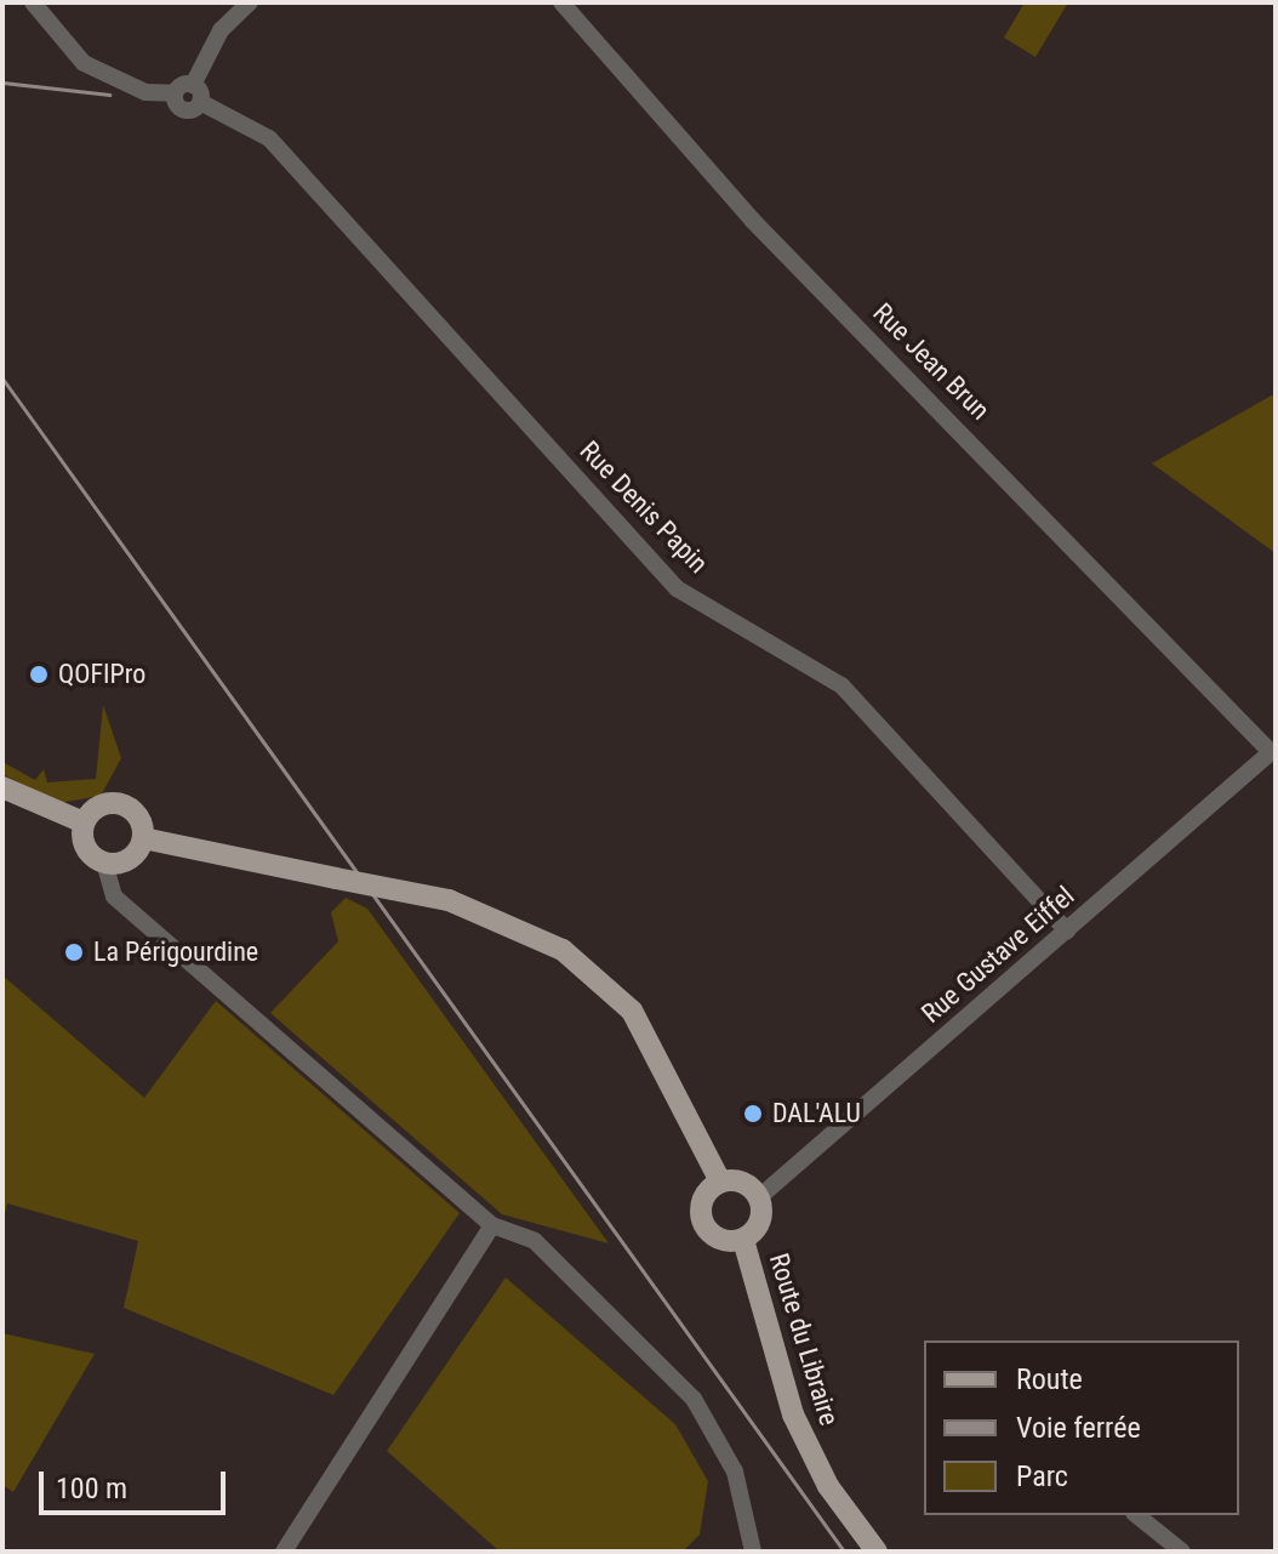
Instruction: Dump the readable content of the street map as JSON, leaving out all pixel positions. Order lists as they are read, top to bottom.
{
  "streets": {
    "main road": ["Route du Libraire"],
    "street": ["Rue Jean Brun", "Rue Denis Papin", "Rue Gustave Eiffel"]
  },
  "crossings": [
    ["Rue Jean Brun", "Rue Gustave Eiffel"],
    ["Rue Denis Papin", "Rue Gustave Eiffel"],
    ["Rue Gustave Eiffel", "Route du Libraire"]
  ],
  "places": ["QOFIPro", "La Périgourdine", "DAL'ALU"],
  "legend": ["Route", "Voie ferrée", "Parc"],
  "scale_bar": "100 m"
}
